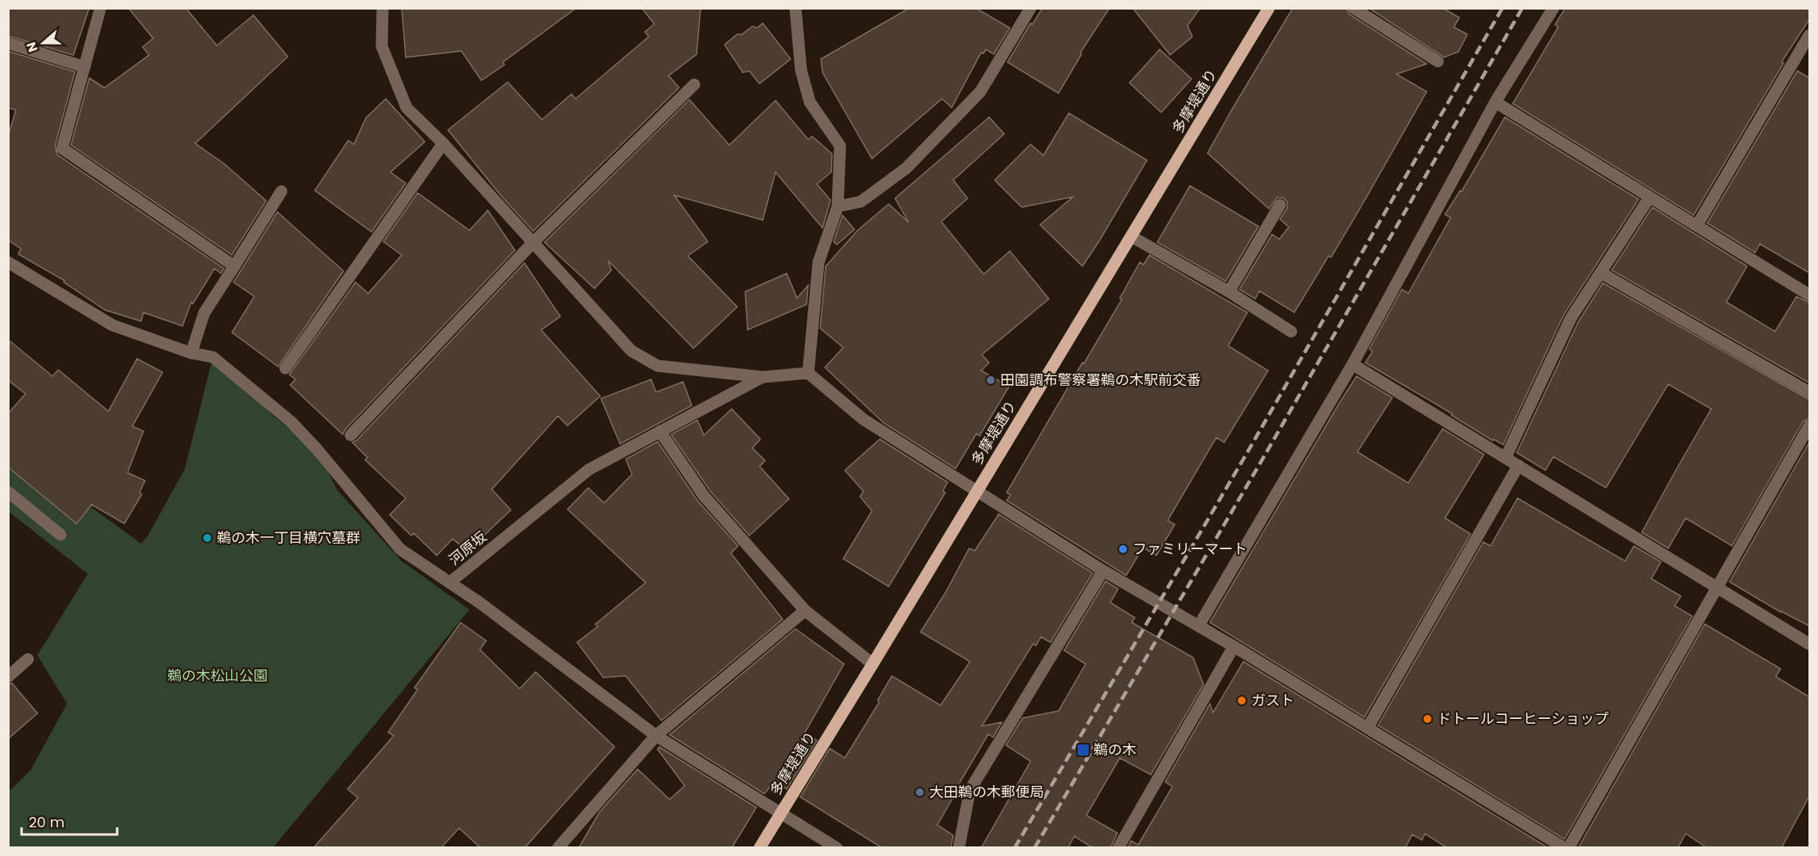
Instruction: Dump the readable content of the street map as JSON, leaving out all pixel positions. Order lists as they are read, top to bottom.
{
  "streets": {
    "main road": ["多摩堤通り"],
    "street": ["河原坂"]
  },
  "parks": ["鵜の木松山公園"],
  "places": {
    "other": [
      "田園調布警察署鵜の木駅前交番",
      "鵜の木一丁目横穴墓群",
      "ファミリーマート",
      "ガスト",
      "ドトールコーヒーショップ",
      "大田鵜の木郵便局"
    ],
    "transit": ["鵜の木"]
  },
  "scale_bar": "20 m",
  "north": "left"
}
